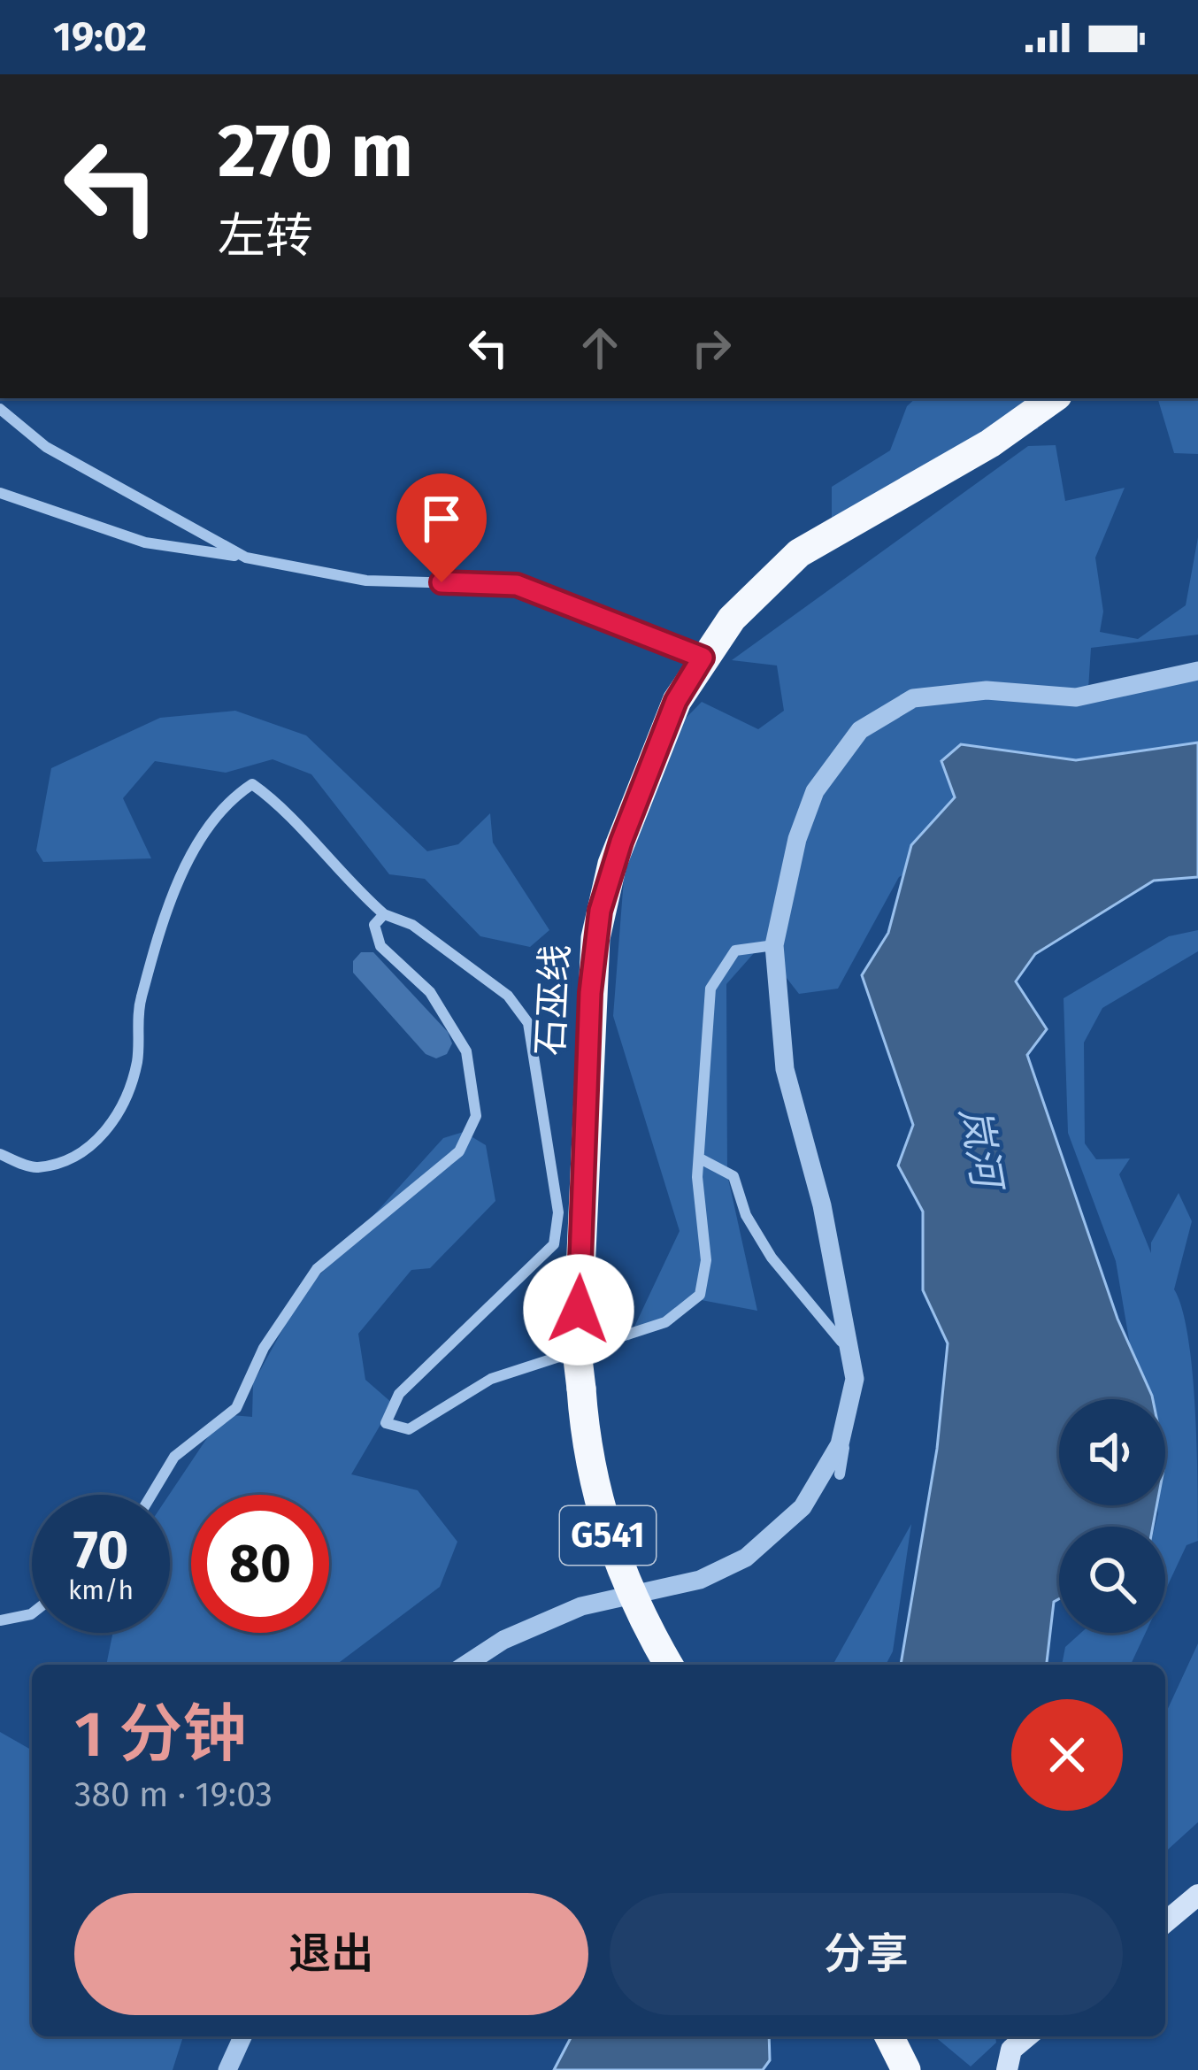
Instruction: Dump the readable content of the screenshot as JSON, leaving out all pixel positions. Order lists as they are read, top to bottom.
{
  "streets": {
    "highway": ["石巫线", "G541"]
  },
  "water": ["岚河"],
  "page": {
    "status": "19:02",
    "turn": ["270 m", "左转"],
    "speed": "70 km/h",
    "limit": "80",
    "heading": ["1 分钟", "380 m · 19:03"],
    "buttons": ["退出", "分享"]
  }
}
